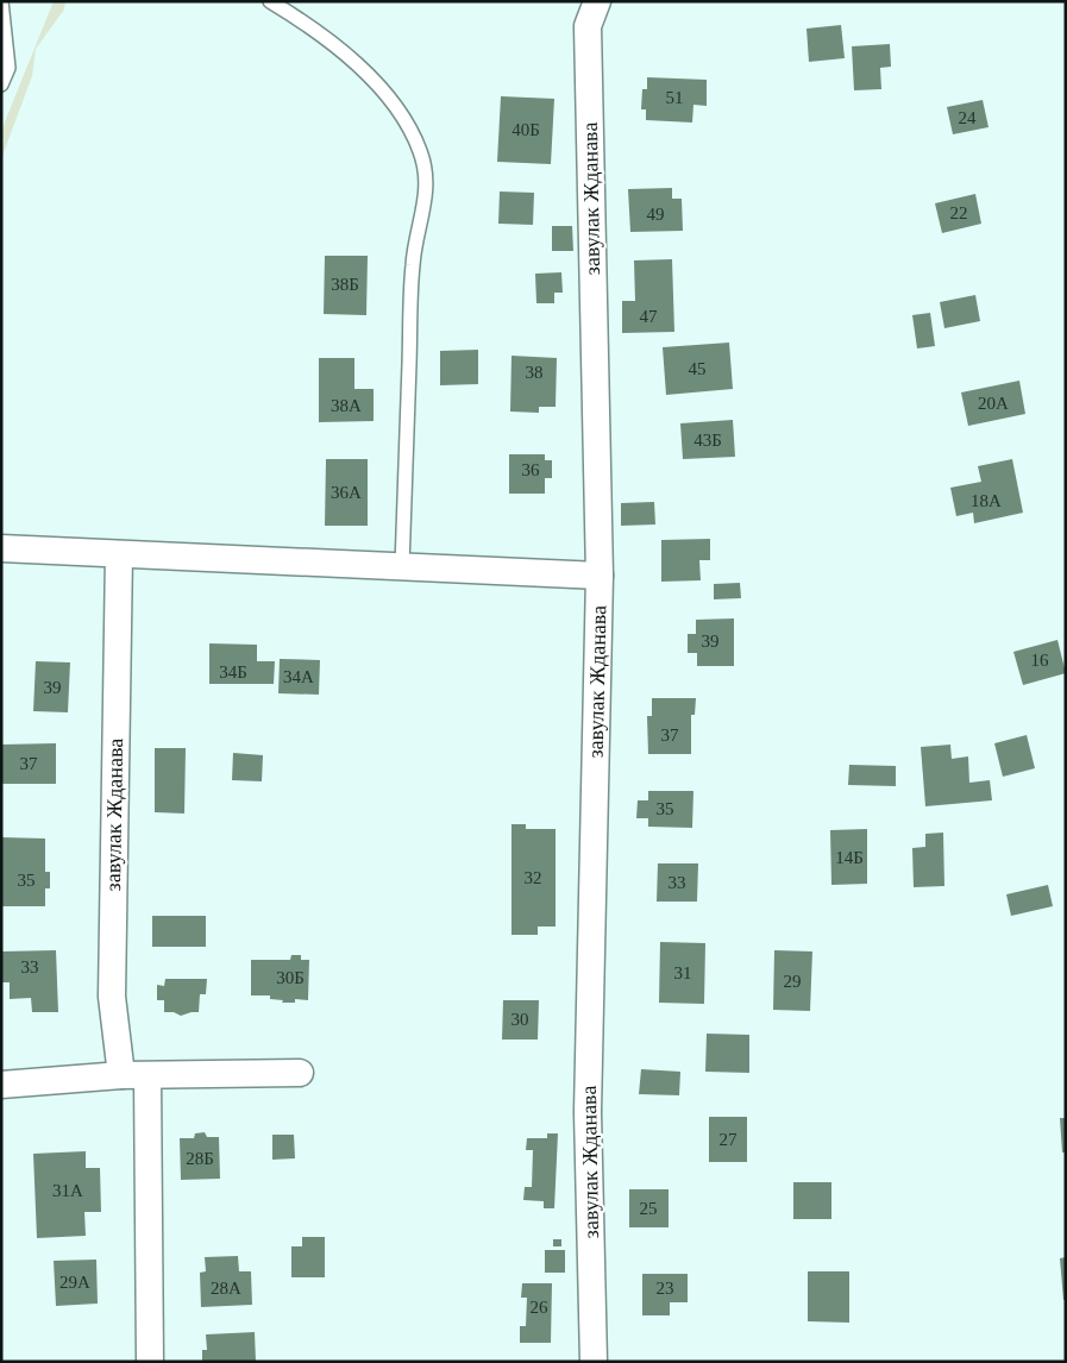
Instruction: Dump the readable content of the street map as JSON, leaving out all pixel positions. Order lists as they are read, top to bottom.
{
  "streets": {
    "street": ["завулак Жданава"]
  },
  "house_numbers": [
    "51",
    "24",
    "40Б",
    "22",
    "49",
    "38Б",
    "47",
    "45",
    "38",
    "20А",
    "38А",
    "43Б",
    "36",
    "36А",
    "18А",
    "39",
    "16",
    "34Б",
    "34А",
    "39",
    "37",
    "37",
    "35",
    "14Б",
    "32",
    "35",
    "33",
    "33",
    "31",
    "30Б",
    "29",
    "30",
    "27",
    "28Б",
    "31А",
    "25",
    "29А",
    "28А",
    "23",
    "26"
  ]
}
